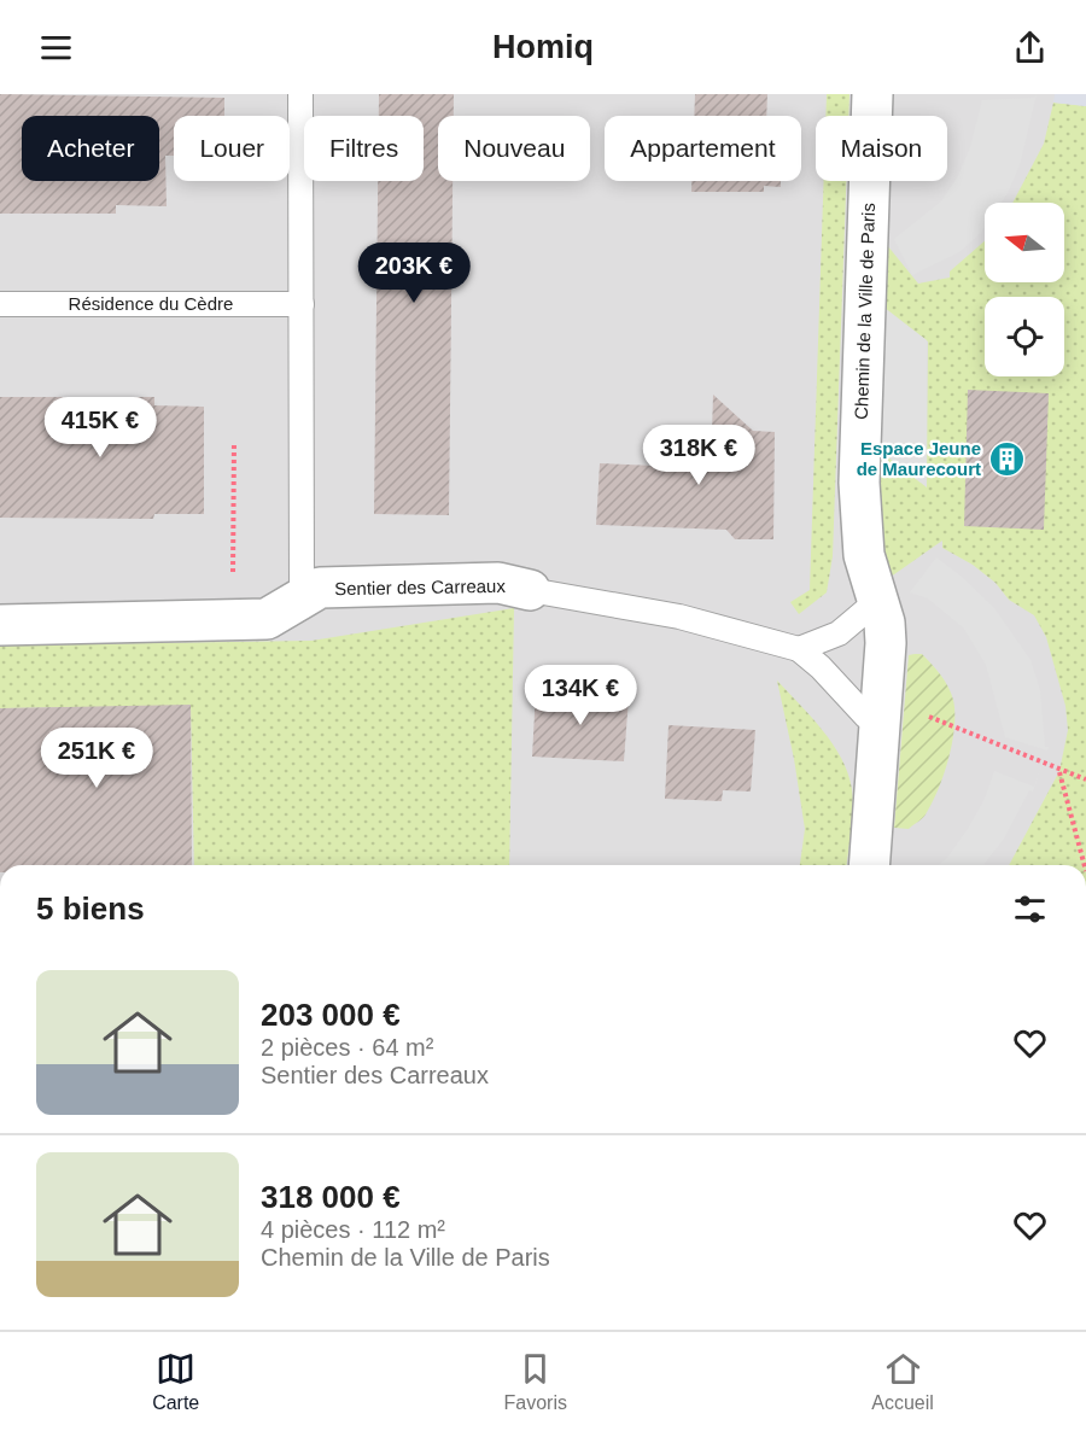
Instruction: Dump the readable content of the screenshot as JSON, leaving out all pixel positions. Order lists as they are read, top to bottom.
{
  "streets": {
    "street": ["Chemin de la Ville de Paris", "Sentier des Carreaux"],
    "lane": ["Résidence du Cèdre"]
  },
  "places": {
    "building": ["Espace Jeune de Maurecourt"]
  },
  "north": "left",
  "page": {
    "header": "Homiq",
    "chip": [
      "Acheter",
      "Louer",
      "Filtres",
      "Nouveau",
      "Appartement",
      "Maison"
    ],
    "price": [
      "203K €",
      "415K €",
      "318K €",
      "134K €",
      "251K €"
    ],
    "heading": "5 biens",
    "list": [
      {
        "name": "203 000 €",
        "note": "2 pièces · 64 m² · Sentier des Carreaux"
      },
      {
        "name": "318 000 €",
        "note": "4 pièces · 112 m² · Chemin de la Ville de Paris"
      }
    ],
    "tabs": ["Carte", "Favoris", "Accueil"]
  }
}
